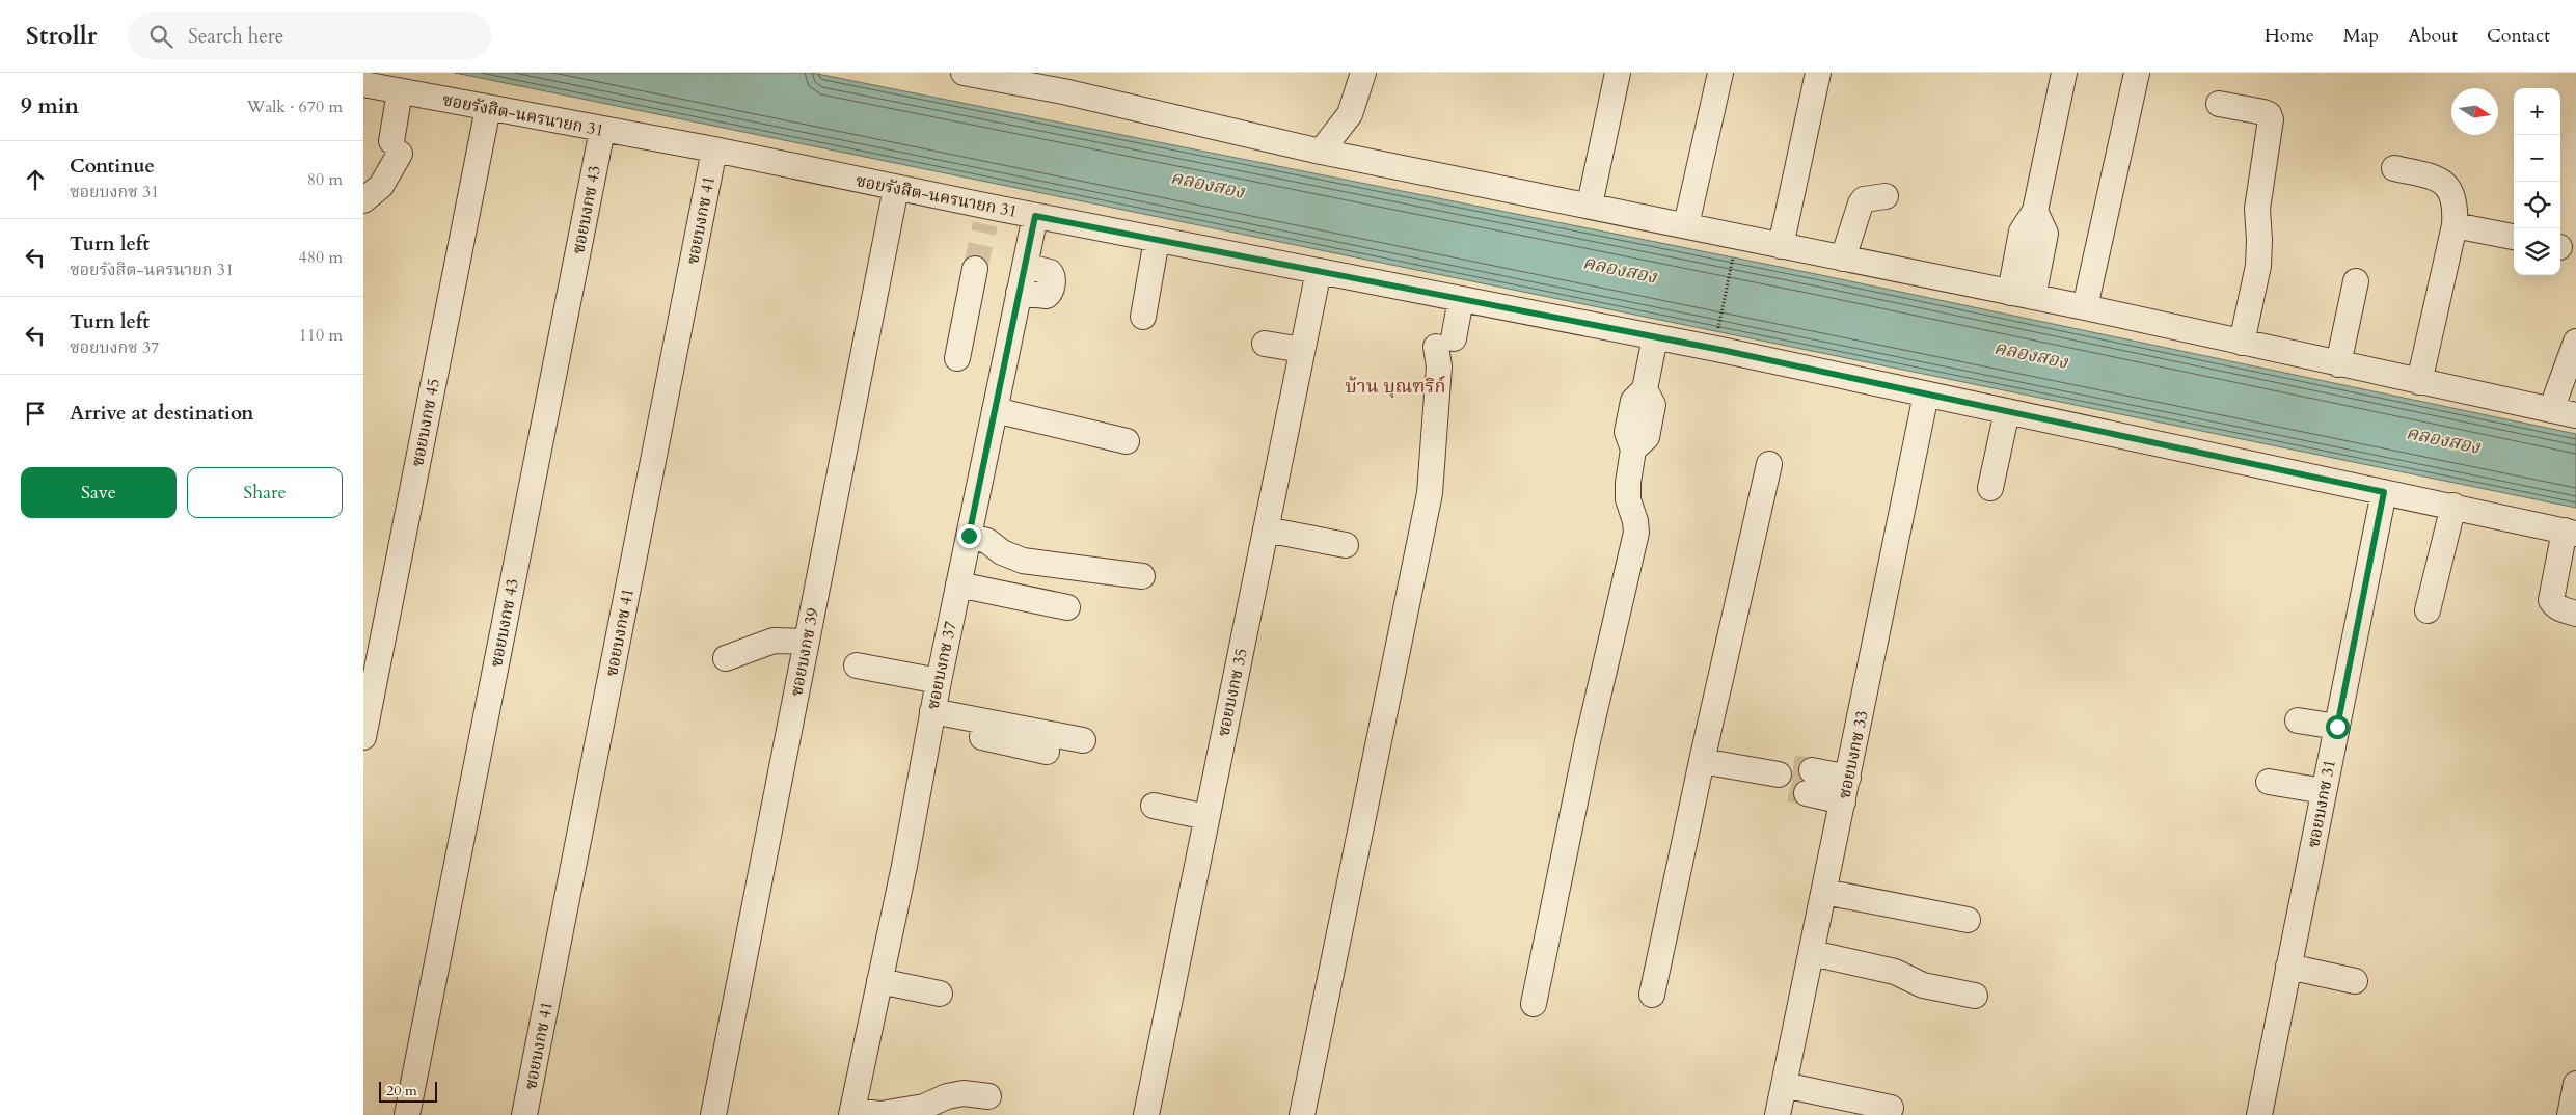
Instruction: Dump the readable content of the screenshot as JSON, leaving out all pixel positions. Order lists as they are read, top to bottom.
{
  "streets": {
    "street": [
      "ซอยรังสิต-นครนายก 31",
      "ซอยบงกช 43",
      "ซอยบงกช 41",
      "ซอยบงกช 45",
      "ซอยบงกช 39",
      "ซอยบงกช 37",
      "ซอยบงกช 35",
      "ซอยบงกช 33",
      "ซอยบงกช 31"
    ]
  },
  "crossings": [
    ["ซอยรังสิต-นครนายก 31", "ซอยบงกช 43"],
    ["ซอยรังสิต-นครนายก 31", "ซอยบงกช 41"],
    ["ซอยรังสิต-นครนายก 31", "ซอยบงกช 45"],
    ["ซอยรังสิต-นครนายก 31", "ซอยบงกช 39"],
    ["ซอยรังสิต-นครนายก 31", "ซอยบงกช 37"],
    ["ซอยรังสิต-นครนายก 31", "ซอยบงกช 35"],
    ["ซอยรังสิต-นครนายก 31", "ซอยบงกช 33"],
    ["ซอยรังสิต-นครนายก 31", "ซอยบงกช 31"]
  ],
  "districts": ["บ้าน บุณฑริก์"],
  "water": ["คลองสอง"],
  "scale_bar": "20 m",
  "north": "right",
  "page": {
    "header": "Strollr",
    "search": "Search here",
    "nav": [
      "Home",
      "Map",
      "About",
      "Contact"
    ],
    "heading": ["9 min", "Walk · 670 m"],
    "map_buttons": ["+", "−"],
    "list": [
      ["Continue", "ซอยบงกช 31", "80 m"],
      ["Turn left", "ซอยรังสิต-นครนายก 31", "480 m"],
      ["Turn left", "ซอยบงกช 37", "110 m"],
      "Arrive at destination"
    ],
    "buttons": ["Save", "Share"],
    "scale": "20 m"
  }
}
